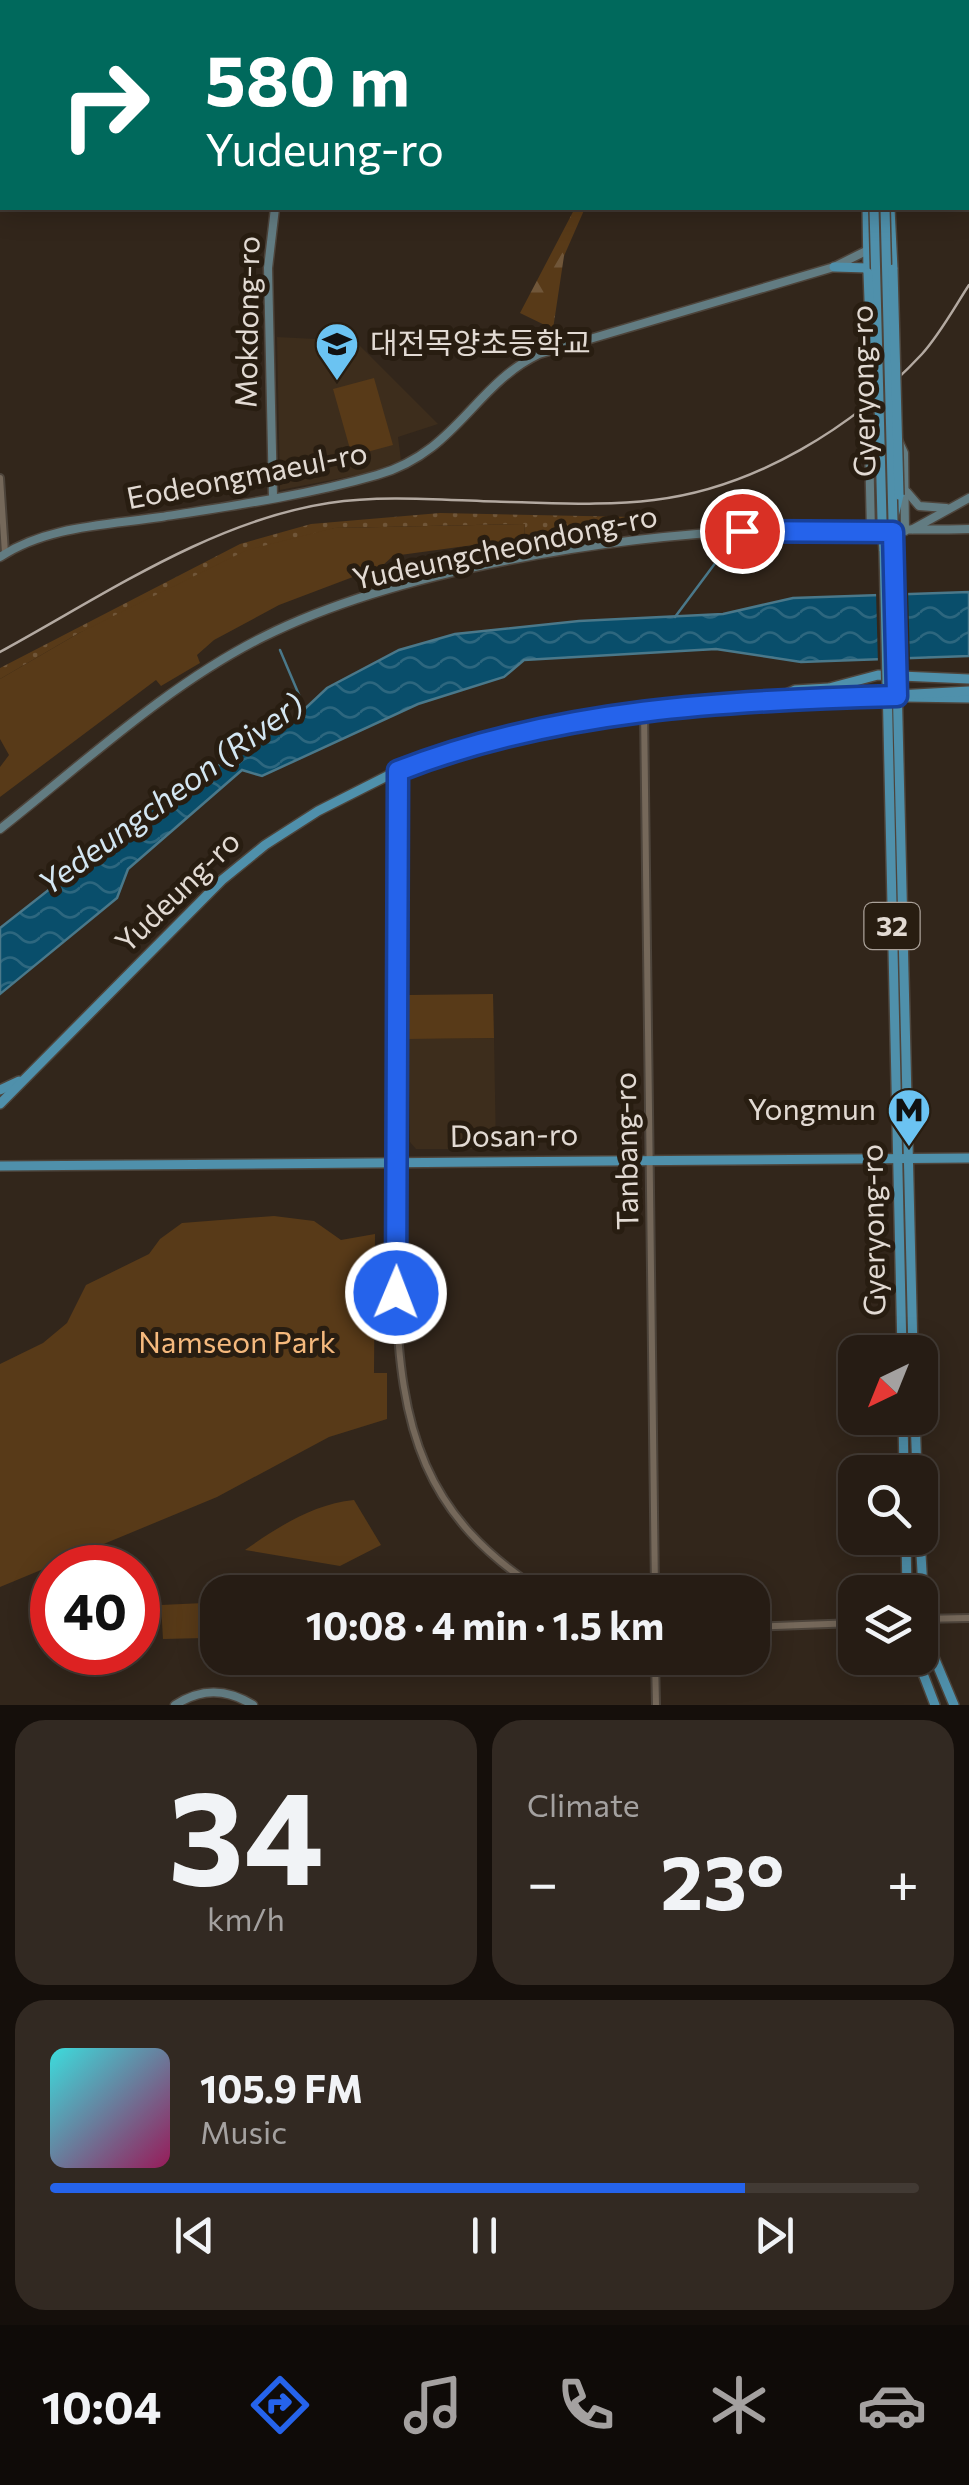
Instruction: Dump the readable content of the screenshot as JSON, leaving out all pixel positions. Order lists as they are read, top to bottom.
{
  "streets": {
    "main road": [
      "Mokdong-ro",
      "Gyeryong-ro",
      "Eodeongmaeul-ro",
      "Yudeungcheondong-ro",
      "Yudeung-ro",
      "32",
      "Dosan-ro"
    ],
    "street": ["Tanbang-ro"]
  },
  "crossings": [
    ["Mokdong-ro", "Eodeongmaeul-ro"],
    ["Gyeryong-ro", "Yudeungcheondong-ro"],
    ["Gyeryong-ro", "Yudeung-ro"],
    ["Gyeryong-ro", "Dosan-ro"],
    ["Yudeung-ro", "Tanbang-ro"],
    ["Dosan-ro", "Tanbang-ro"]
  ],
  "water": ["Yedeungcheon (River)"],
  "parks": ["Namseon Park"],
  "places": {
    "school or university": ["대전목양초등학교"],
    "metro station": ["Yongmun"]
  },
  "north": "bottom left",
  "page": {
    "turn": ["580 m", "Yudeung-ro"],
    "limit": "40",
    "trip": "10:08 · 4 min · 1.5 km",
    "tile": [
      ["34", "km/h"],
      "Climate"
    ],
    "heat": ["−", "23°", "+"],
    "song": ["105.9 FM", "Music"],
    "tabs": "10:04"
  }
}
